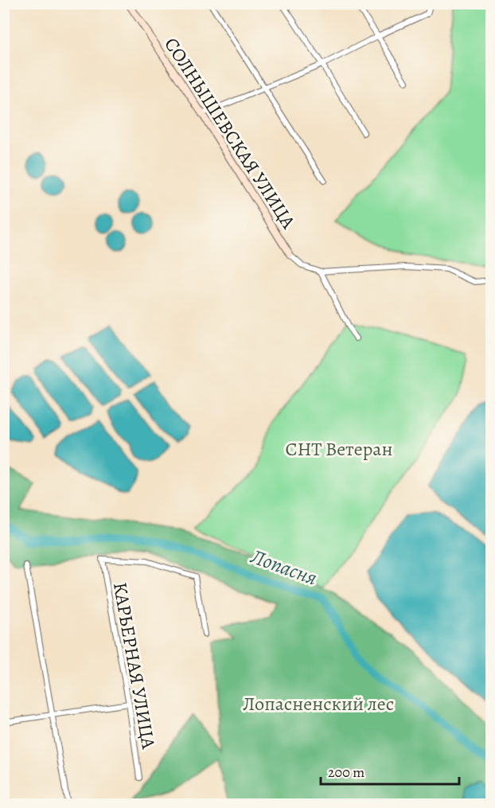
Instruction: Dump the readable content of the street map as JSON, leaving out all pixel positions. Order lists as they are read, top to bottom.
{
  "streets": {
    "street": ["СОЛНЫШЕВСКАЯ УЛИЦА", "КАРЬЕРНАЯ УЛИЦА"]
  },
  "water": ["Лопасня"],
  "parks": ["СНТ Ветеран", "Лопасненский лес"],
  "scale_bar": "200 m"
}
